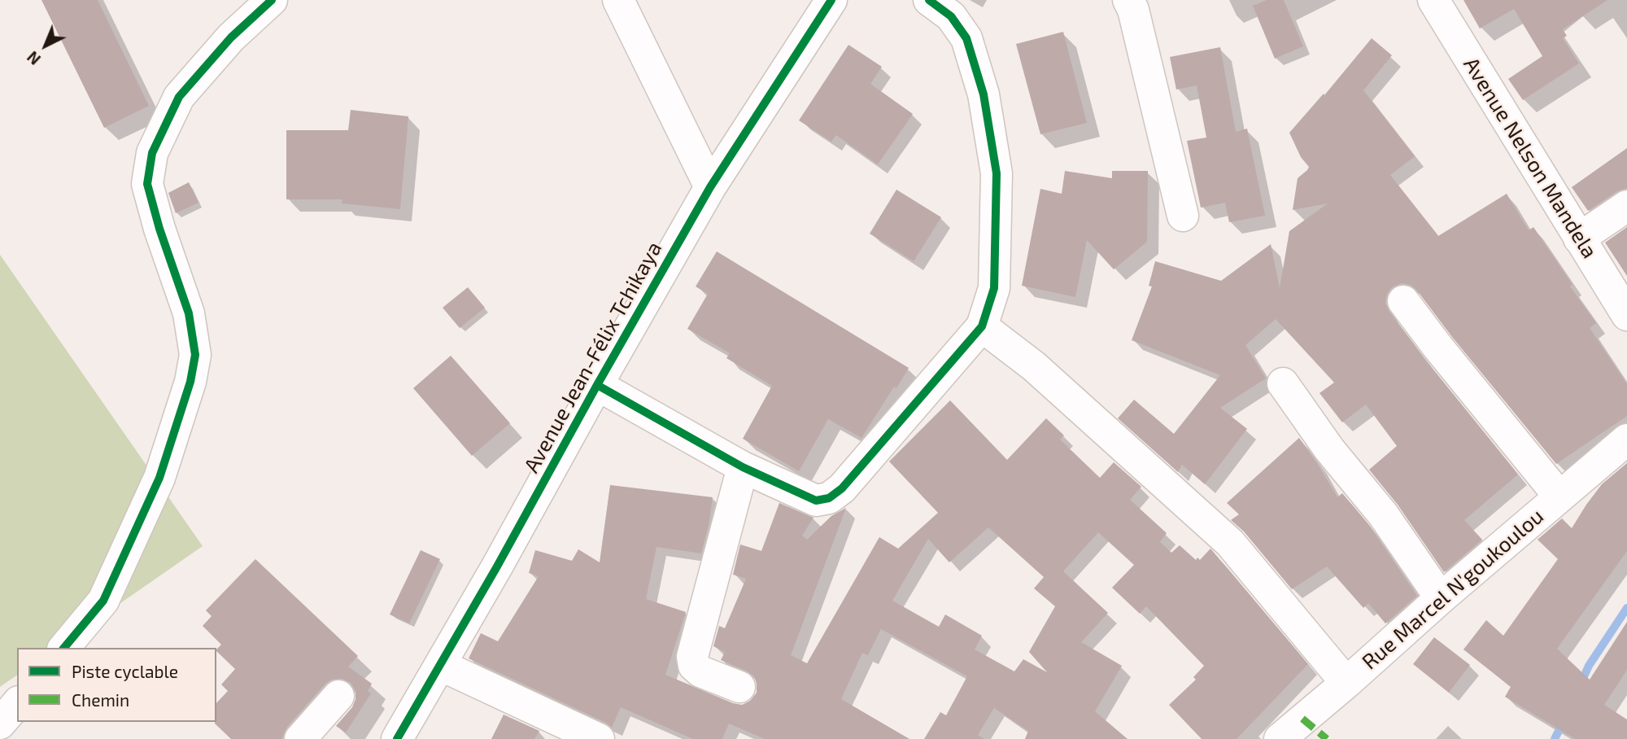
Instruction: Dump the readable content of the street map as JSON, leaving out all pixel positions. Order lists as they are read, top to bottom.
{
  "streets": {
    "street": ["Avenue Nelson Mandela", "Avenue Jean-Félix Tchikaya", "Rue Marcel N'goukoulou"]
  },
  "legend": ["Piste cyclable", "Chemin"],
  "north": "bottom left"
}
